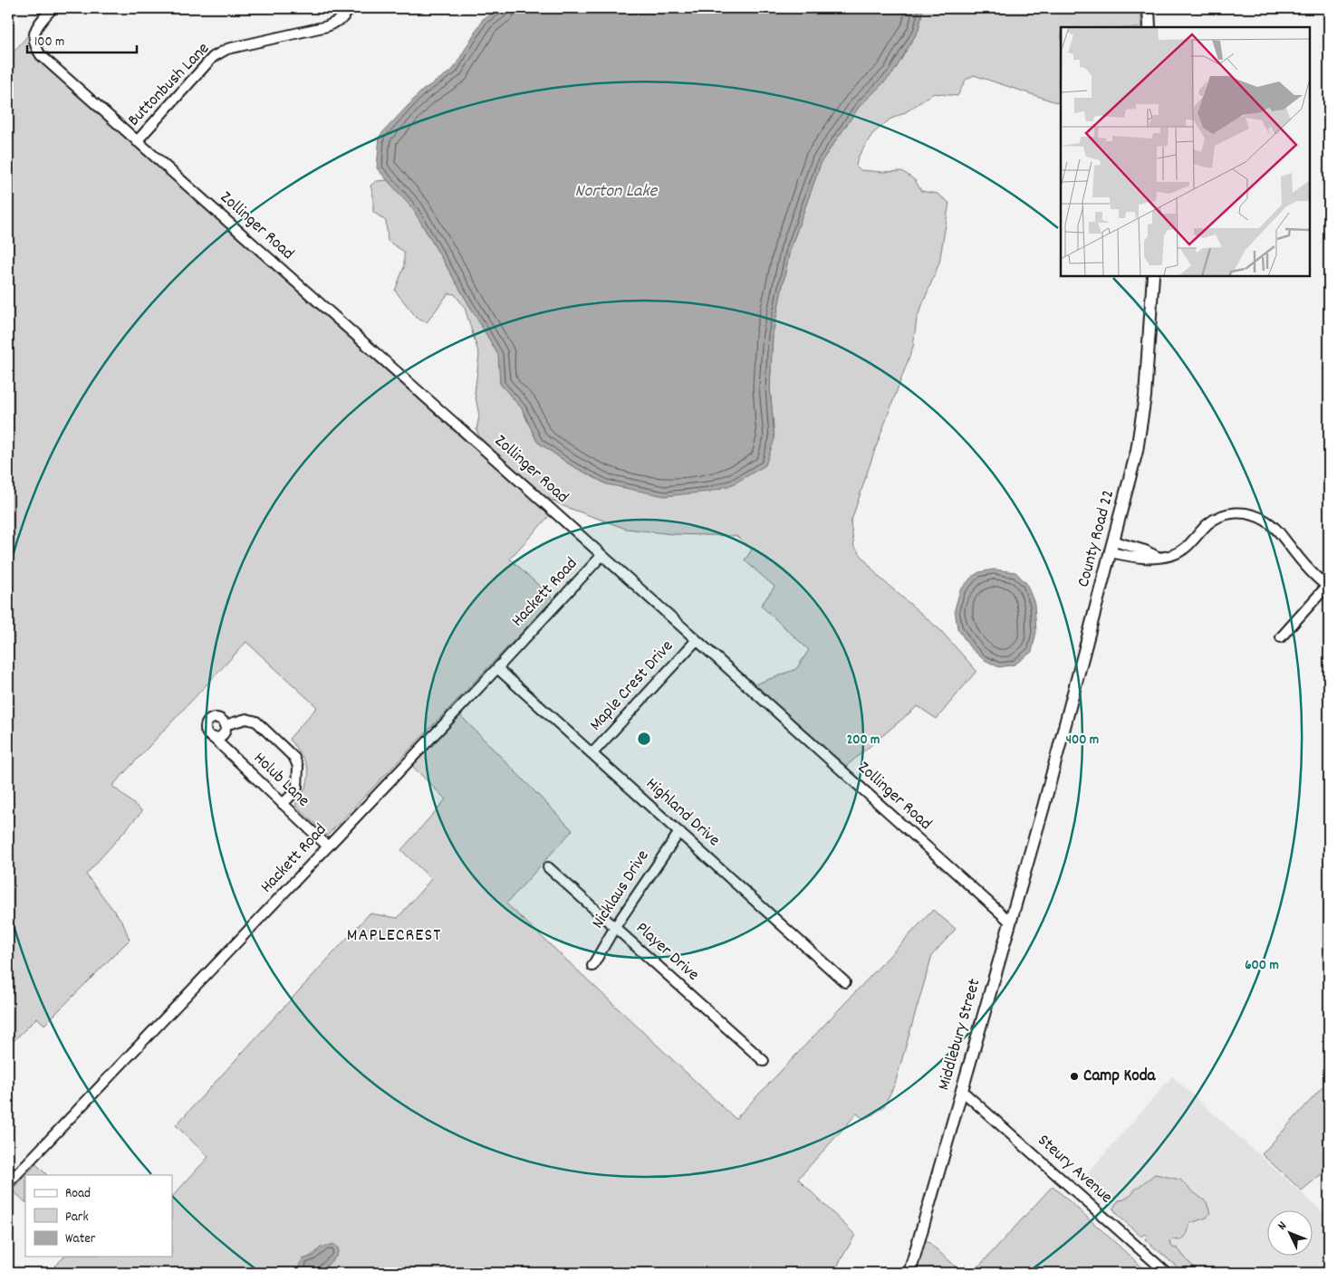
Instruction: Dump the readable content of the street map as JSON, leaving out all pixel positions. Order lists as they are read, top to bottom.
{
  "streets": {
    "main road": ["County Road 22", "Middlebury Street"],
    "street": [
      "Buttonbush Lane",
      "Zollinger Road",
      "Hackett Road",
      "Maple Crest Drive",
      "Holub Lane",
      "Highland Drive",
      "Nicklaus Drive",
      "Player Drive",
      "Steury Avenue"
    ]
  },
  "crossings": [
    ["Buttonbush Lane", "Zollinger Road"],
    ["Zollinger Road", "Hackett Road"],
    ["Zollinger Road", "Maple Crest Drive"],
    ["Zollinger Road", "Middlebury Street"],
    ["County Road 22", "Middlebury Street"],
    ["Hackett Road", "Holub Lane"],
    ["Hackett Road", "Highland Drive"],
    ["Maple Crest Drive", "Highland Drive"],
    ["Highland Drive", "Nicklaus Drive"],
    ["Nicklaus Drive", "Player Drive"],
    ["Middlebury Street", "Steury Avenue"]
  ],
  "districts": ["MAPLECREST"],
  "water": ["Norton Lake"],
  "places": ["Camp Koda"],
  "legend": ["Road", "Park", "Water"],
  "scale_bar": "100 m",
  "north": "top left",
  "rings": ["200 m", "400 m", "600 m"]
}
